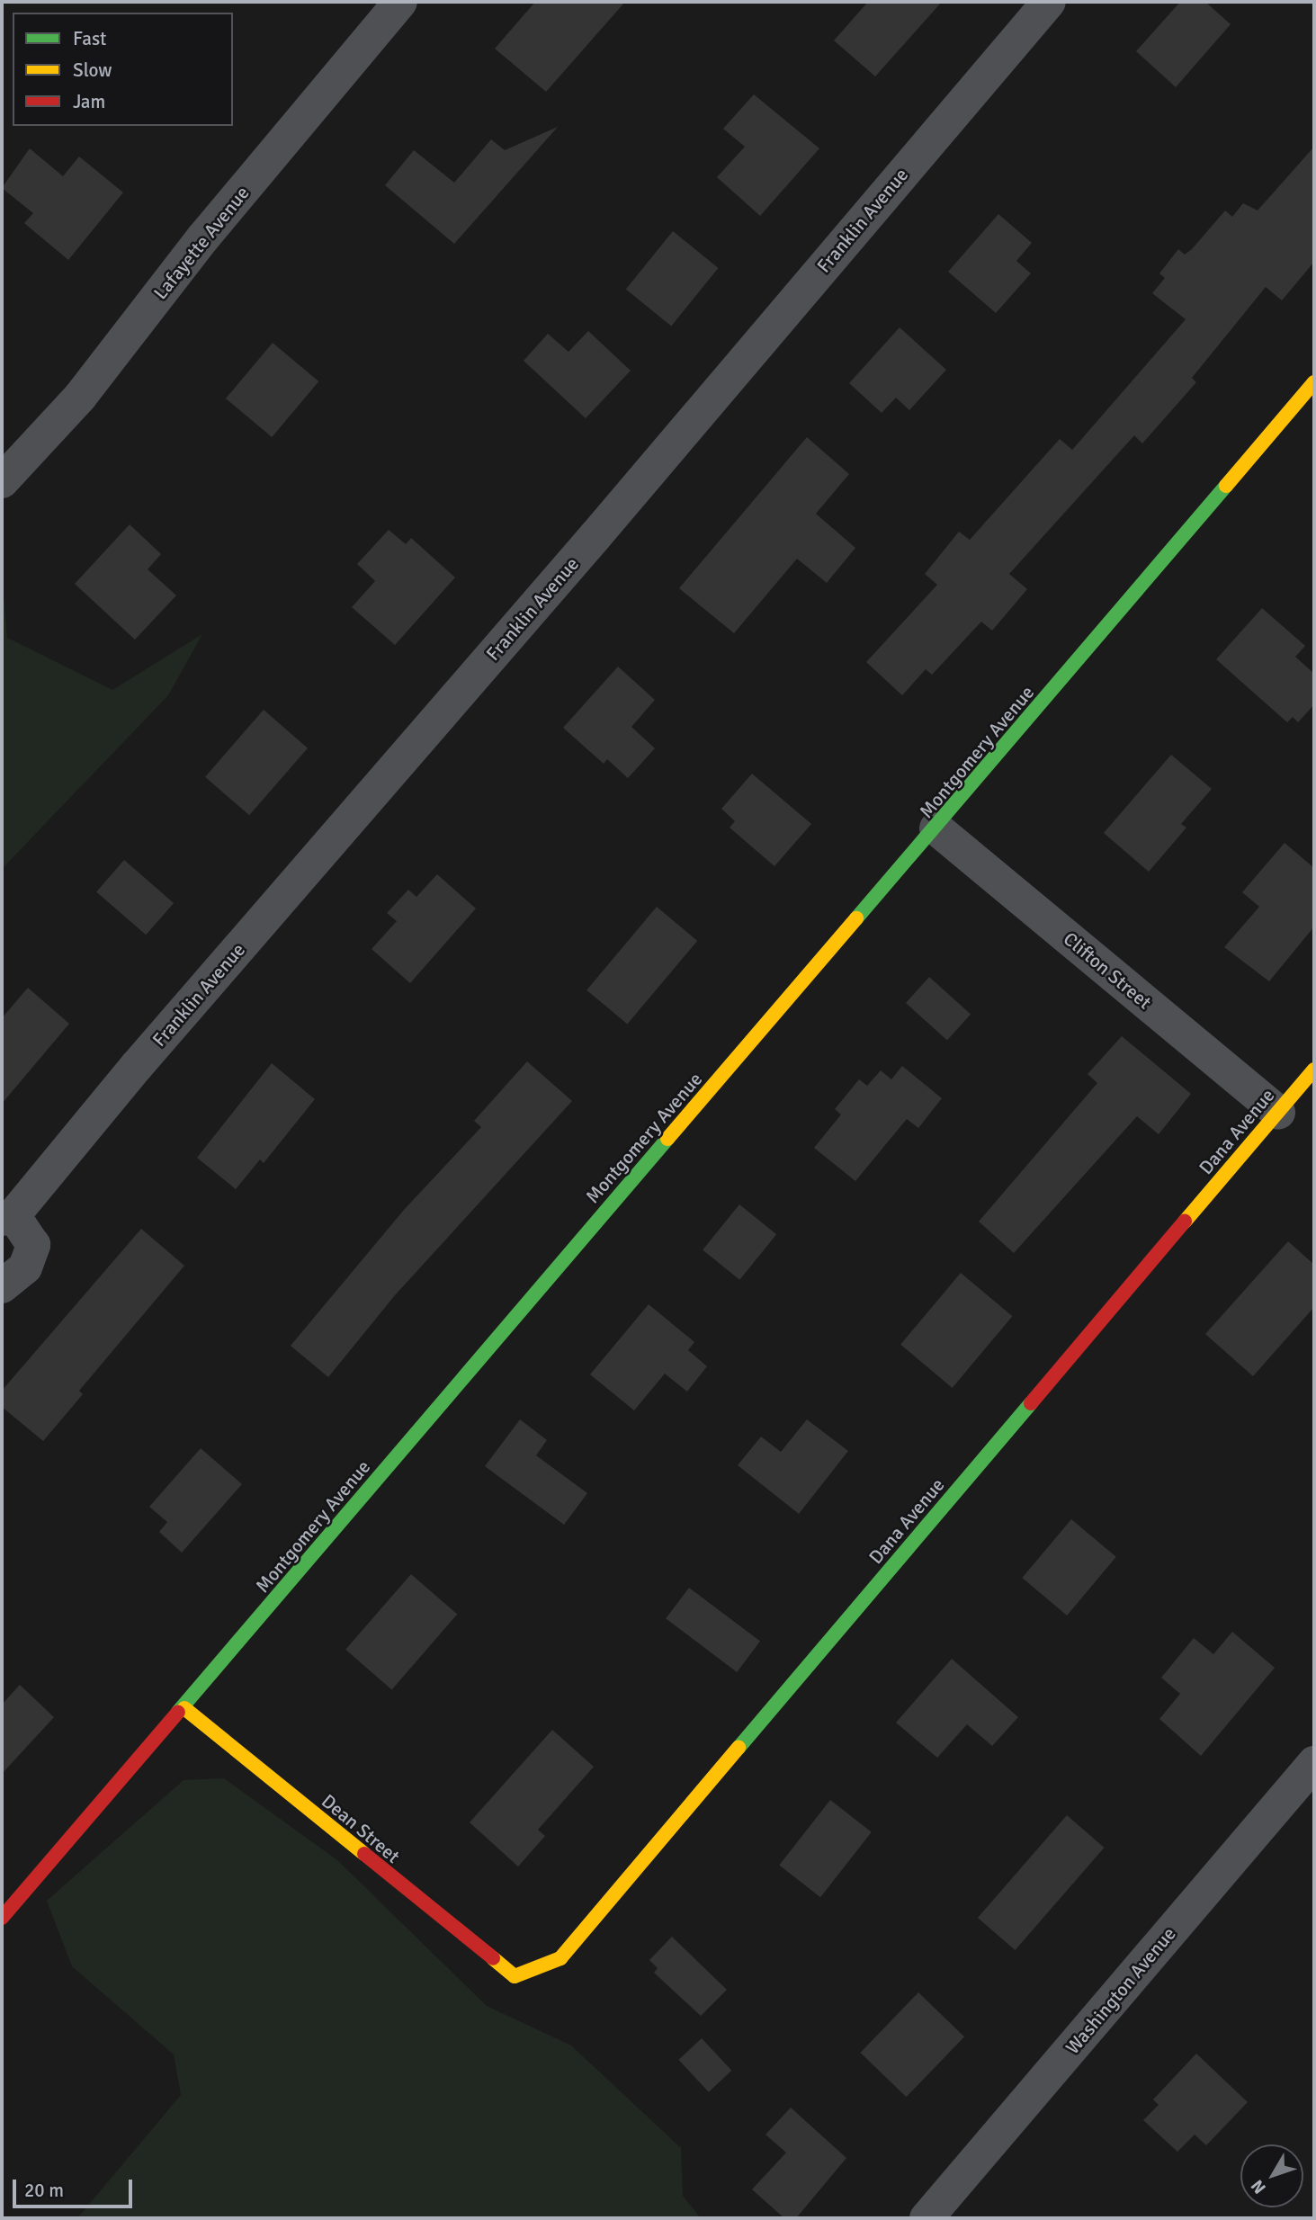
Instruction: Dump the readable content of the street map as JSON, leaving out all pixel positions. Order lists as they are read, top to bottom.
{
  "streets": {
    "street": [
      "Franklin Avenue",
      "Lafayette Avenue",
      "Montgomery Avenue",
      "Clifton Street",
      "Dana Avenue",
      "Dean Street",
      "Washington Avenue"
    ]
  },
  "crossings": [
    ["Montgomery Avenue", "Clifton Street"],
    ["Montgomery Avenue", "Dean Street"],
    ["Clifton Street", "Dana Avenue"],
    ["Dana Avenue", "Dean Street"]
  ],
  "legend": ["Fast", "Slow", "Jam"],
  "scale_bar": "20 m",
  "north": "bottom left"
}
